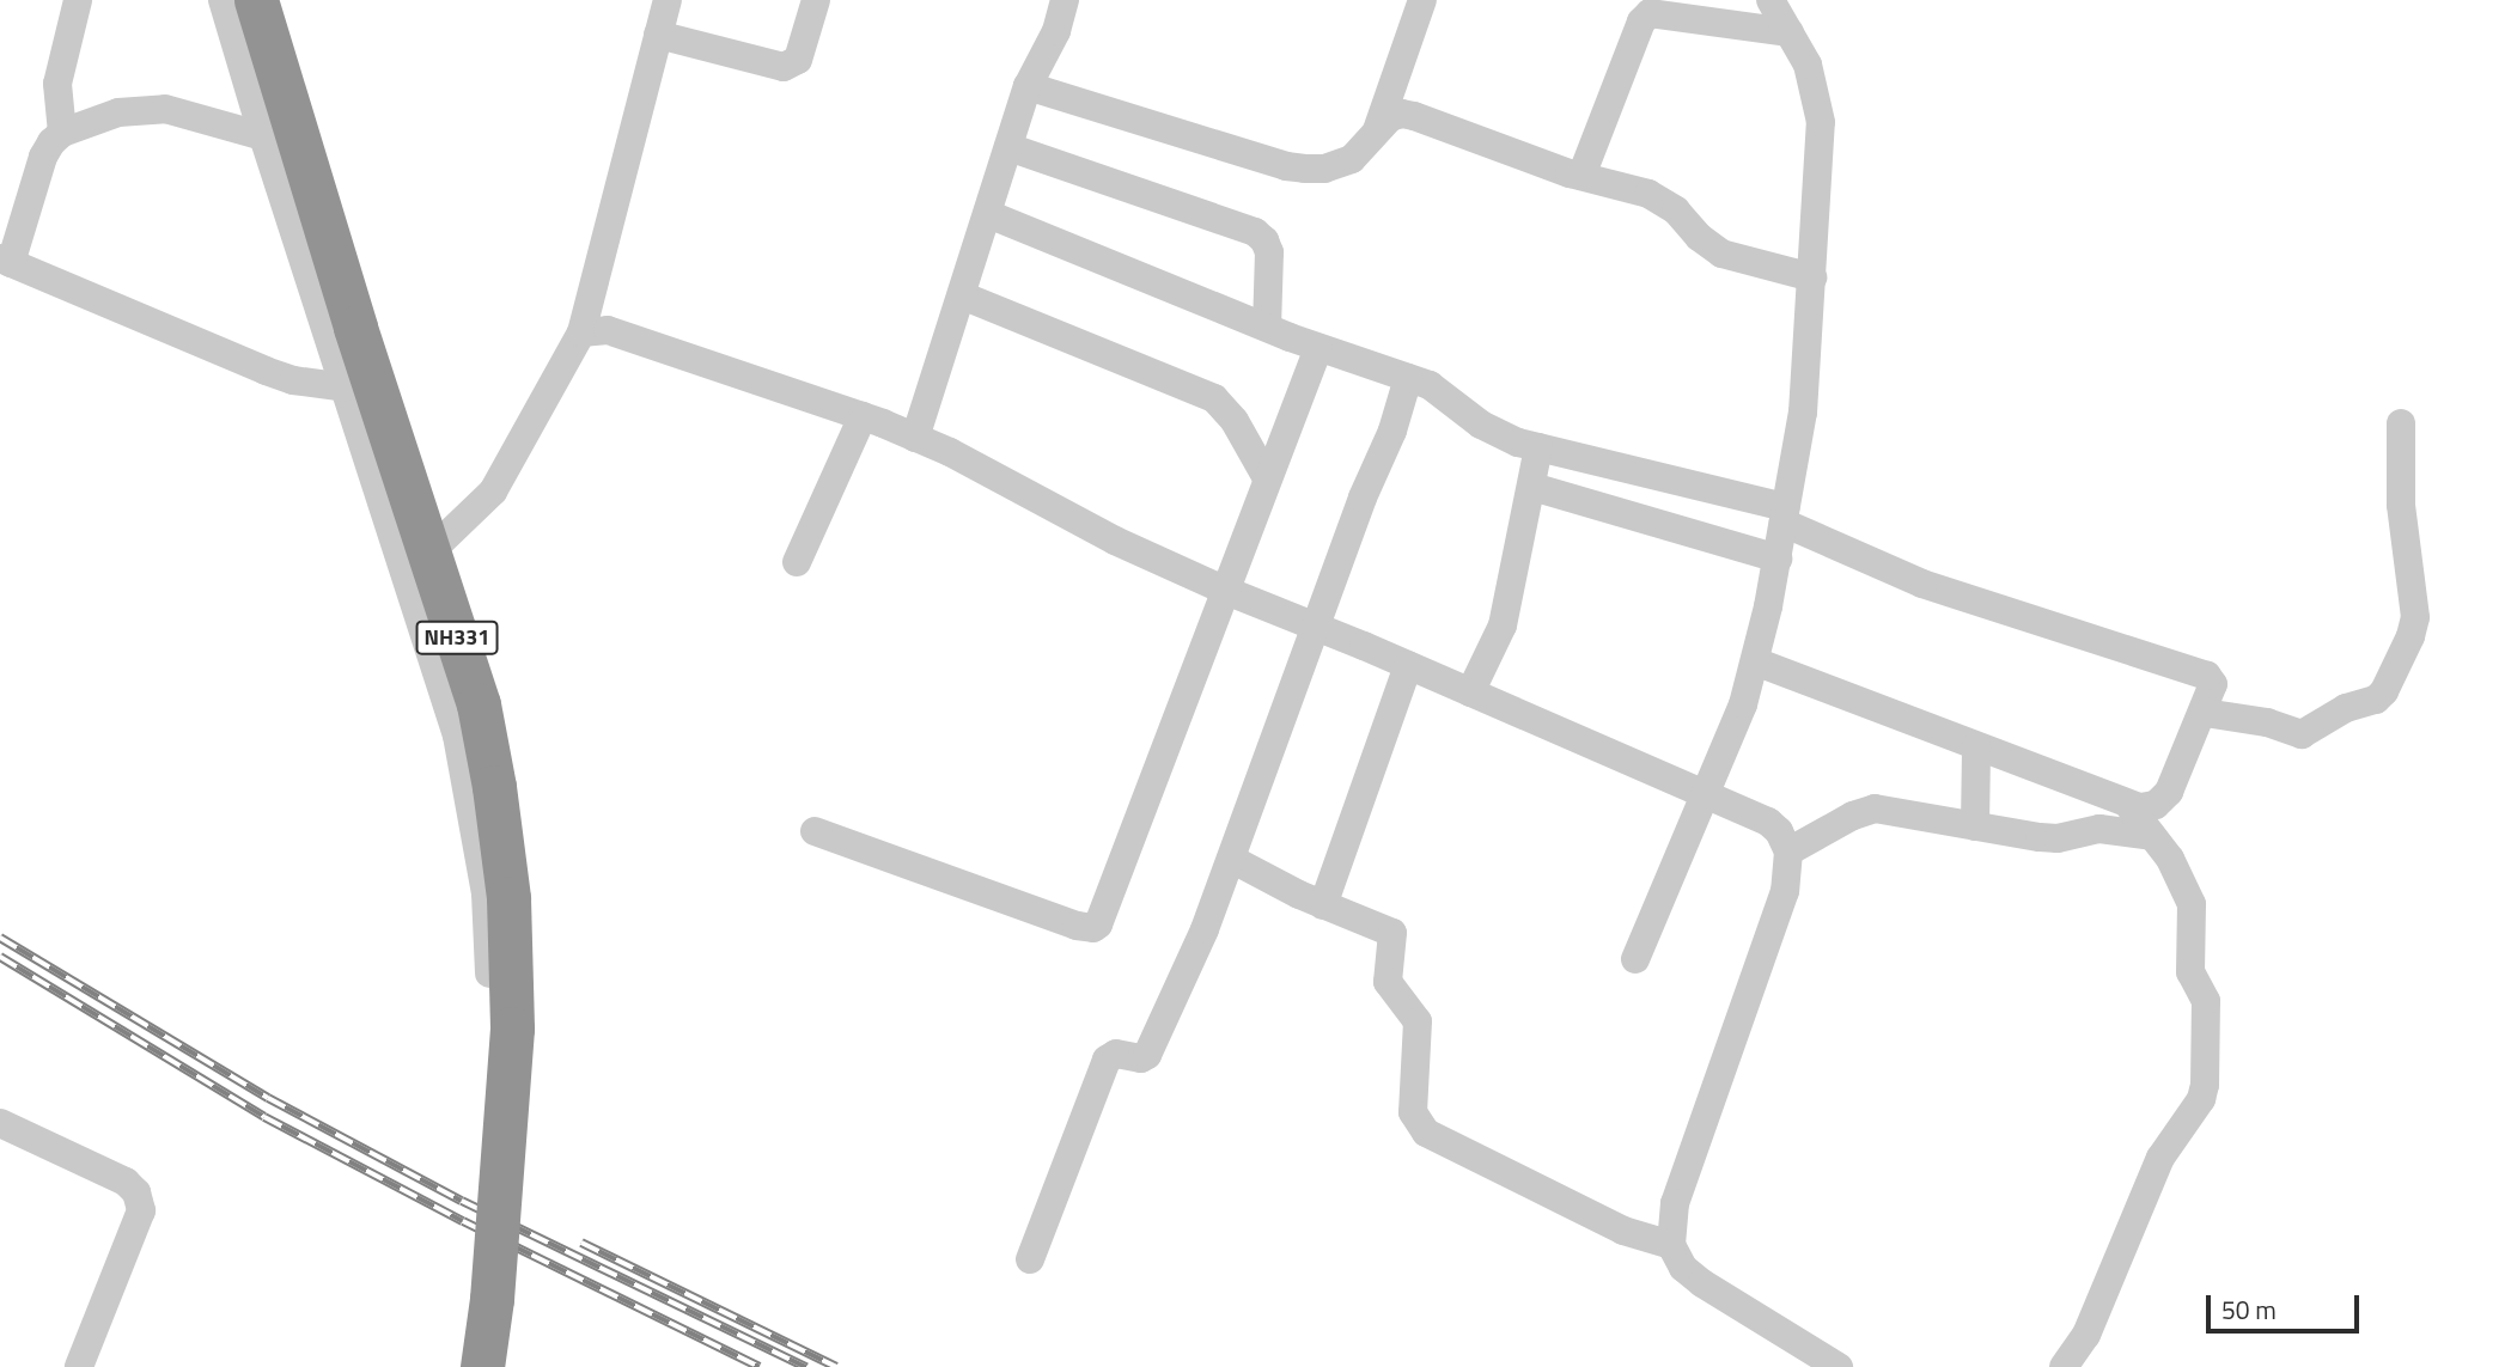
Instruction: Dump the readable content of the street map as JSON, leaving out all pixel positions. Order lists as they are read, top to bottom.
{
  "streets": {
    "highway": ["NH331"]
  },
  "scale_bar": "50 m"
}
